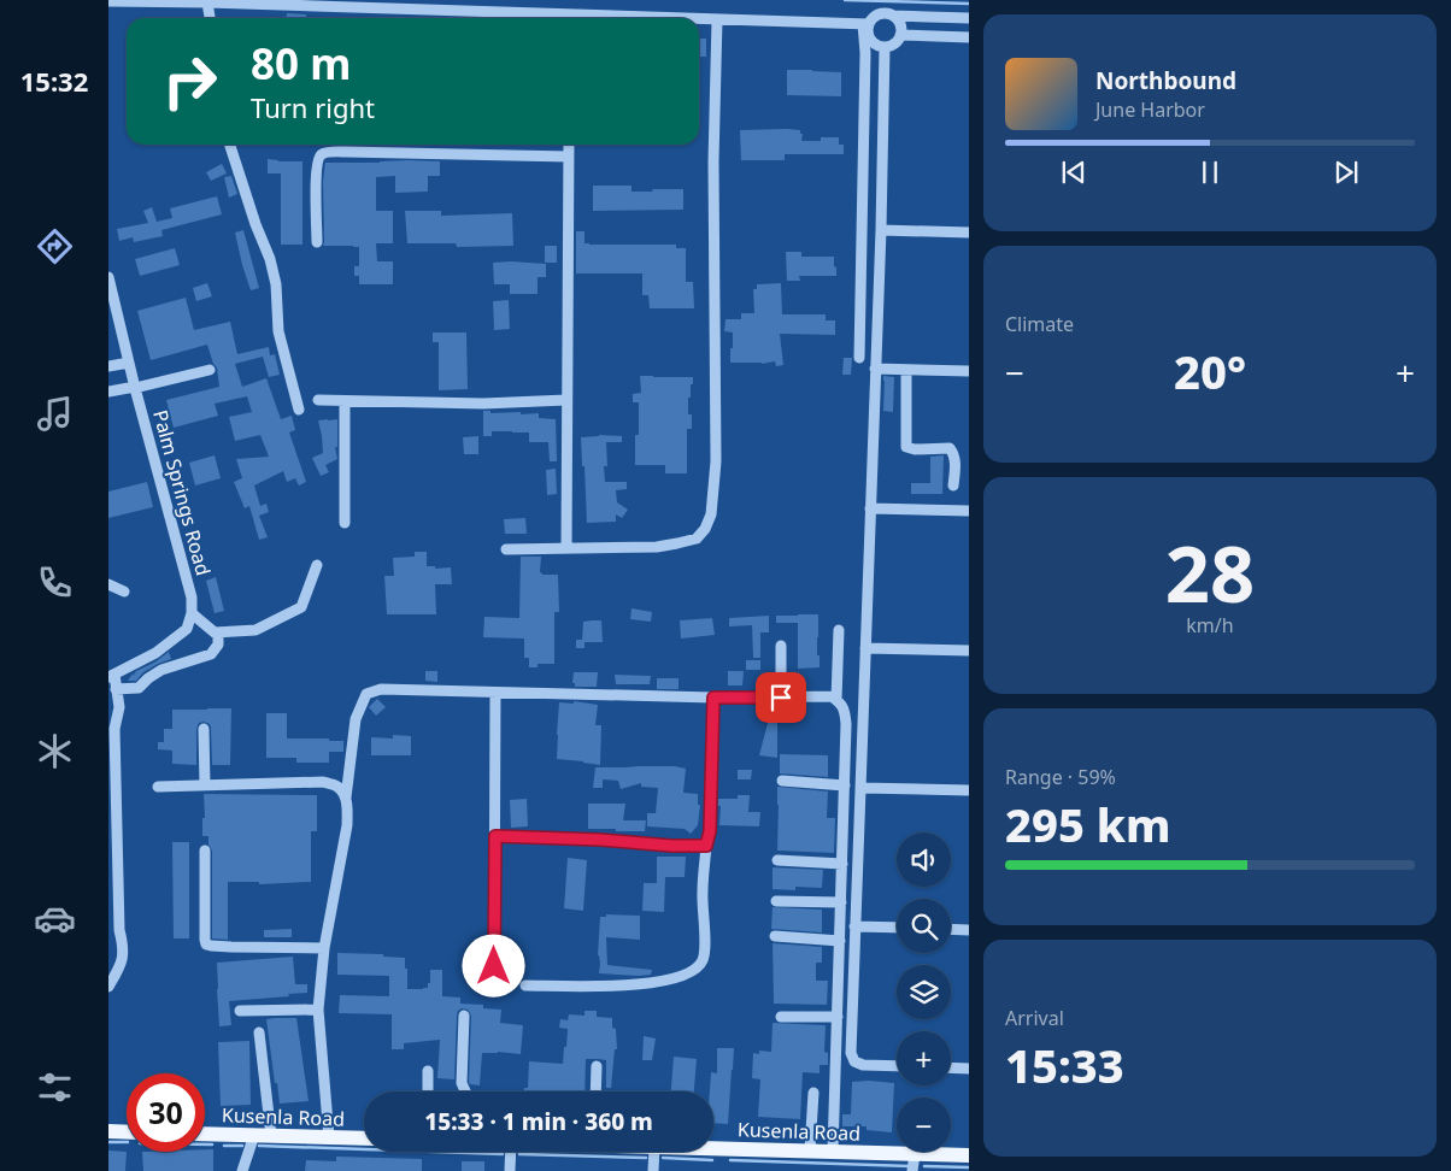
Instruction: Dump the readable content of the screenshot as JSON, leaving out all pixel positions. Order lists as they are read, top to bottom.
{
  "streets": {
    "main road": ["Kusenla Road"],
    "street": ["Palm Springs Road"]
  },
  "page": {
    "tabs": "15:32",
    "turn": ["80 m", "Turn right"],
    "song": ["Northbound", "June Harbor"],
    "tile": [
      "Climate",
      ["28", "km/h"],
      ["Range · 59%", "295 km"],
      ["Arrival", "15:33"]
    ],
    "heat": ["−", "20°", "+"],
    "map_buttons": ["+", "−"],
    "limit": "30",
    "trip": "15:33 · 1 min · 360 m"
  }
}
